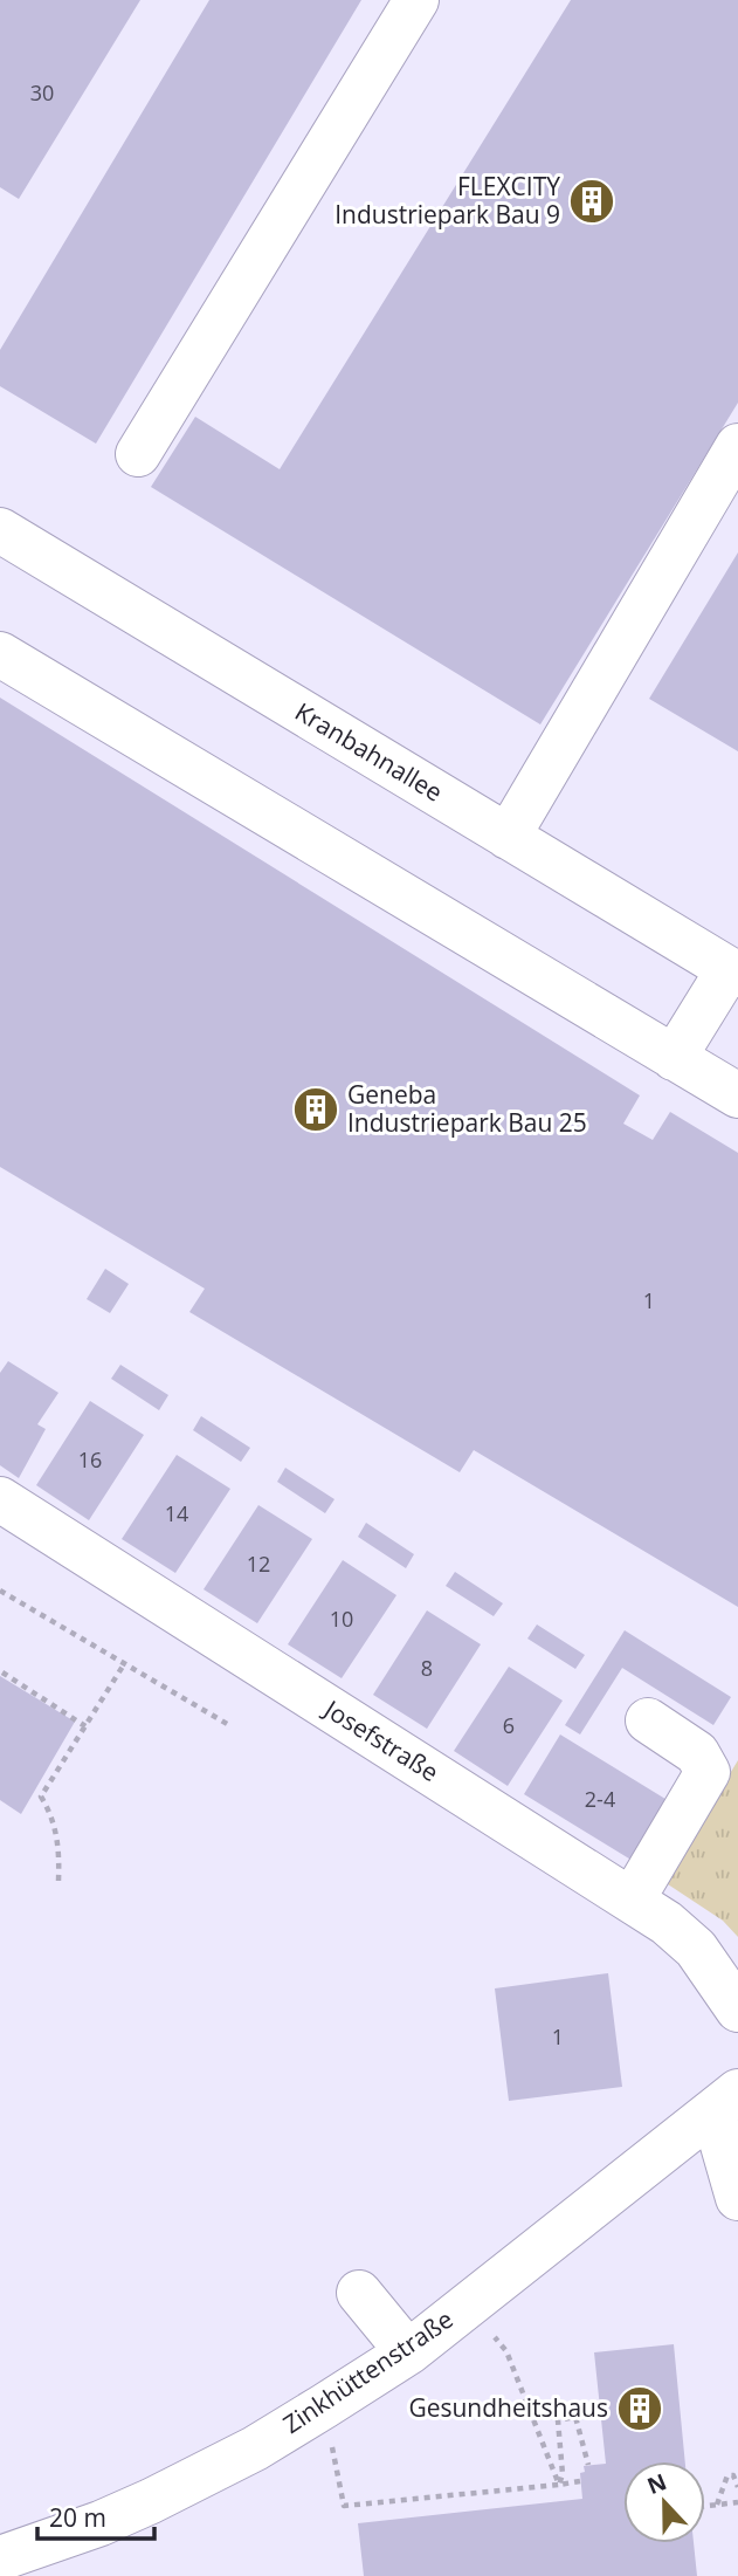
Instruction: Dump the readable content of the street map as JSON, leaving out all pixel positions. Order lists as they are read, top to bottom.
{
  "streets": {
    "street": ["Kranbahnallee", "Josefstraße", "Zinkhüttenstraße"]
  },
  "places": {
    "building": ["FLEXCITY Industriepark Bau 9", "Geneba Industriepark Bau 25", "Gesundheitshaus"]
  },
  "house_numbers": [
    "30",
    "1",
    "16",
    "14",
    "12",
    "10",
    "8",
    "6",
    "2-4",
    "1"
  ],
  "scale_bar": "20 m",
  "north": "top"
}
